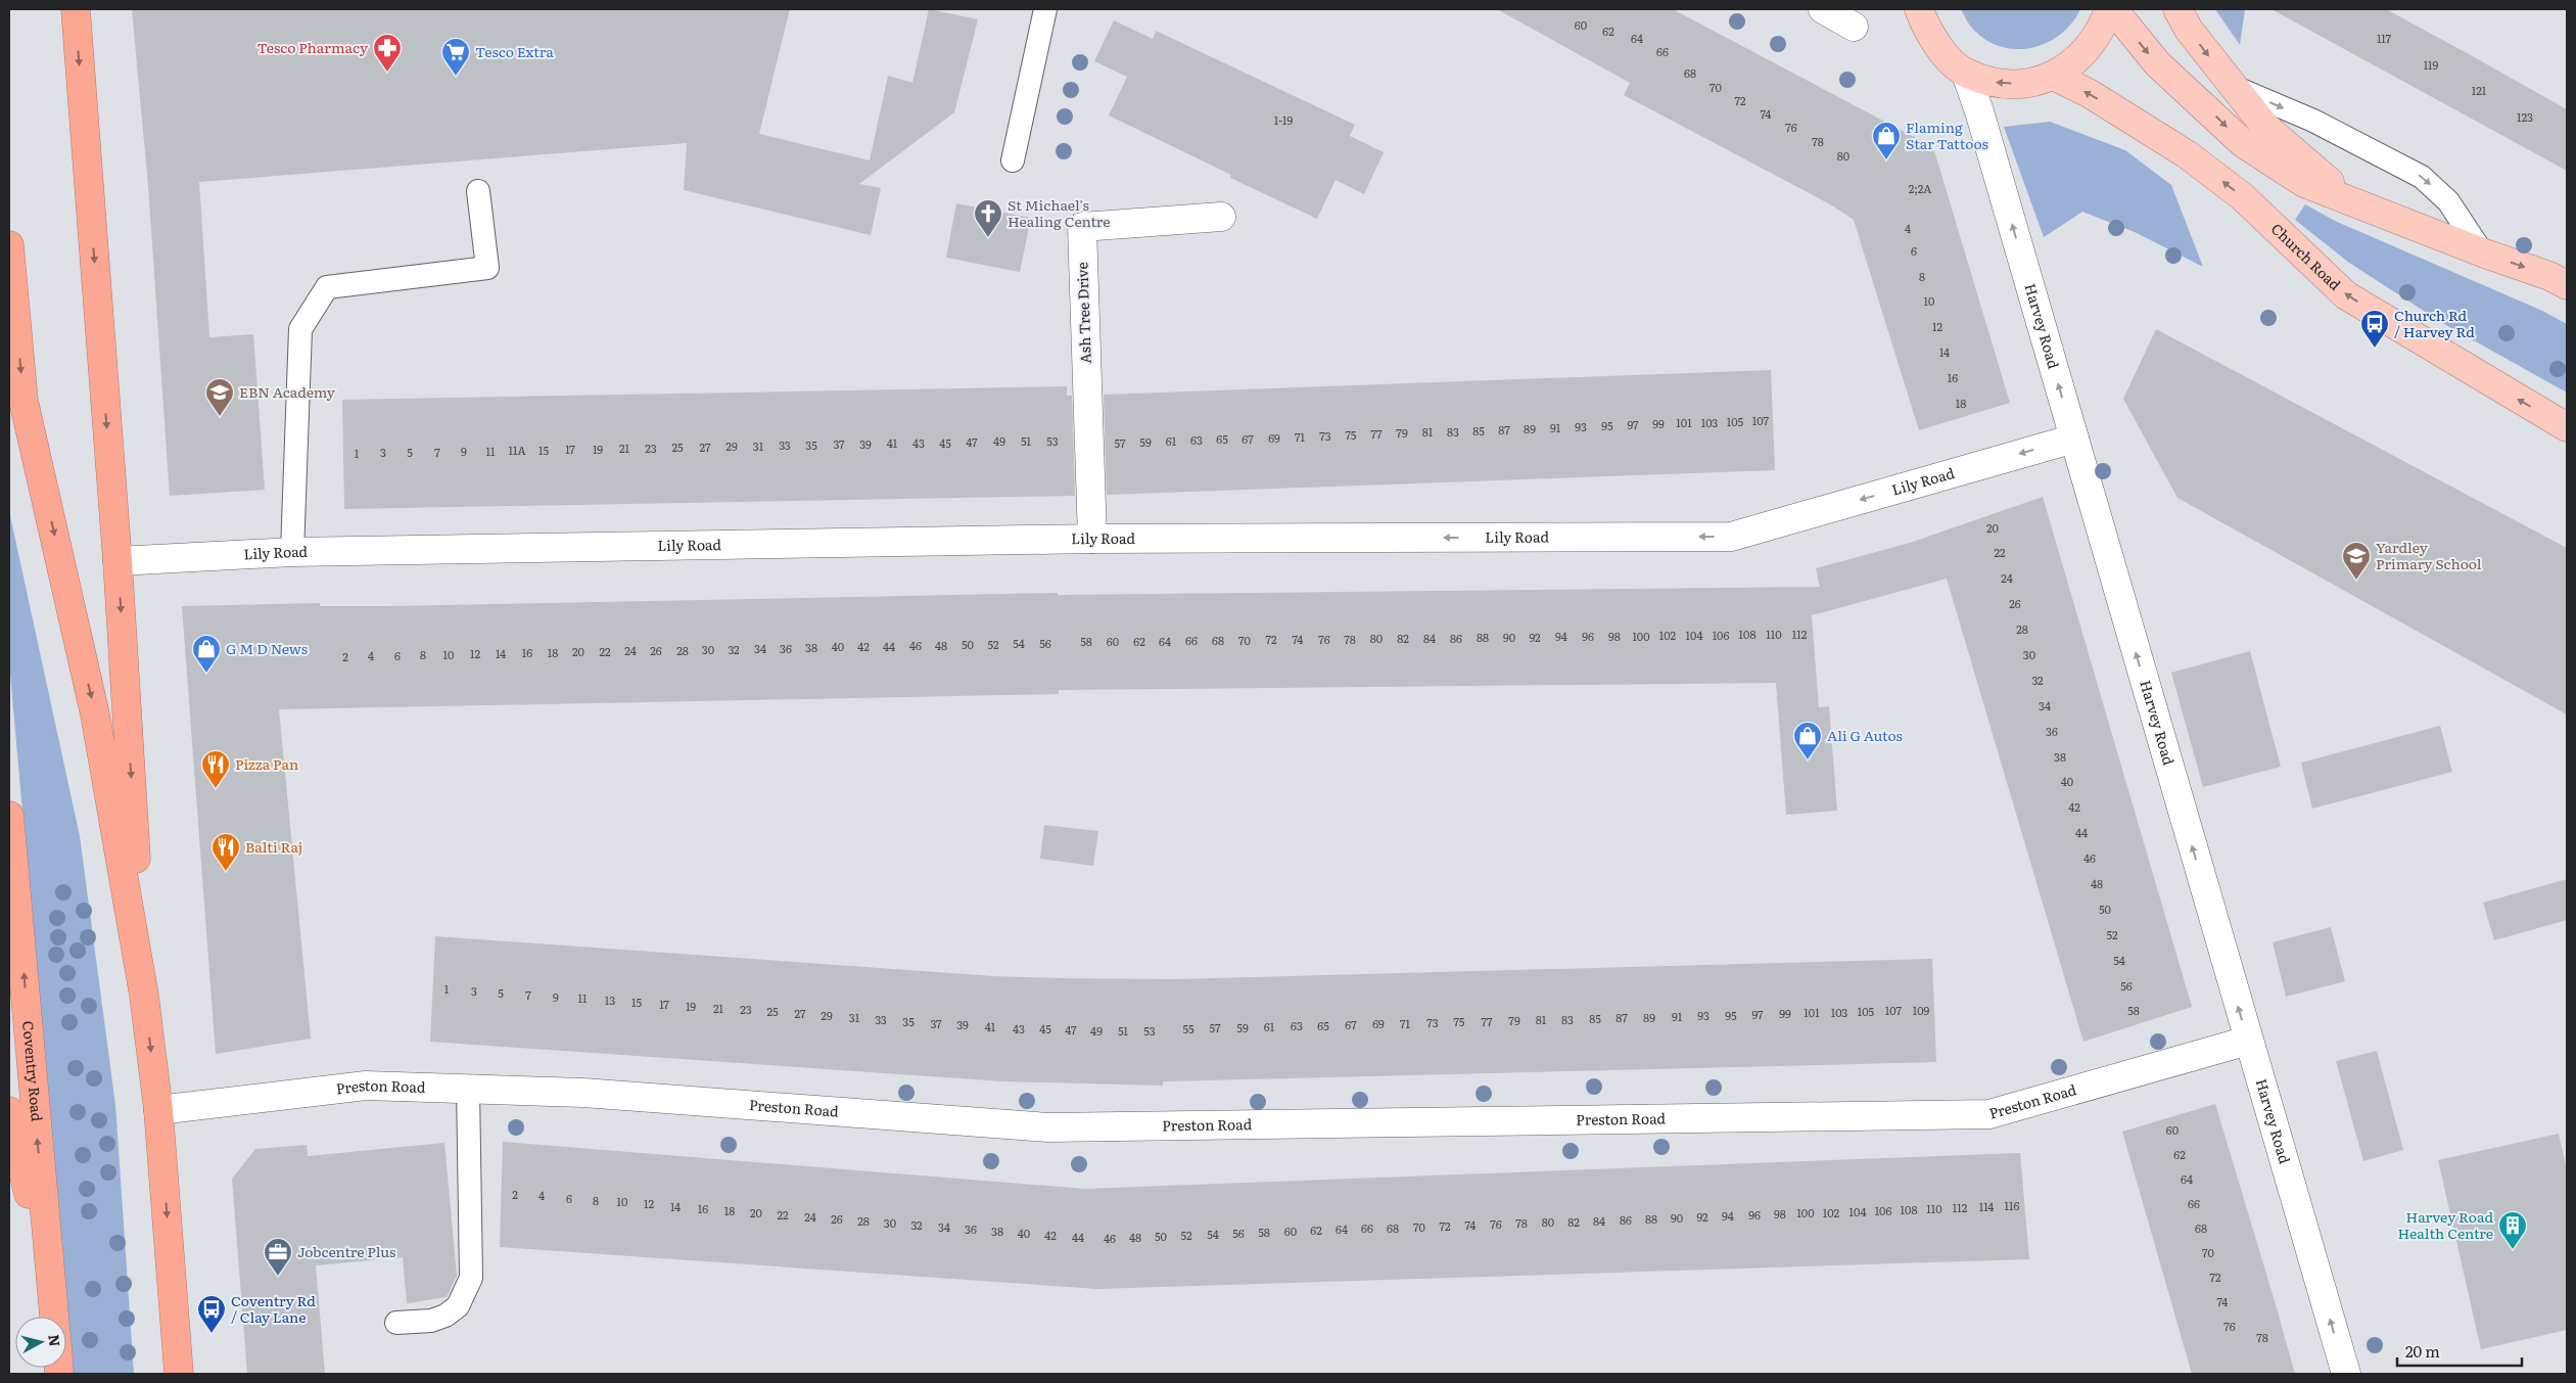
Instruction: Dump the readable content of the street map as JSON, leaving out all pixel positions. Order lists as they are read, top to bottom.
{
  "streets": {
    "highway": ["Coventry Road"],
    "main road": ["Church Road"],
    "street": [
      "Ash Tree Drive",
      "Harvey Road",
      "Lily Road",
      "Preston Road"
    ]
  },
  "crossings": [
    ["Ash Tree Drive", "Lily Road"],
    ["Harvey Road", "Lily Road"],
    ["Harvey Road", "Preston Road"]
  ],
  "one_way": ["Harvey Road", "Lily Road"],
  "places": {
    "pharmacy": ["Tesco Pharmacy"],
    "supermarket": ["Tesco Extra"],
    "shop": ["Flaming Star Tattoos", "G M D News", "Ali G Autos"],
    "church": ["St Michael's Healing Centre"],
    "bus stop": ["Church Rd / Harvey Rd", "Coventry Rd / Clay Lane"],
    "school or university": ["EBN Academy", "Yardley Primary School"],
    "restaurant": ["Pizza Pan", "Balti Raj"],
    "building": ["Harvey Road Health Centre"],
    "office": ["Jobcentre Plus"]
  },
  "house_numbers": [
    "60",
    "62",
    "64",
    "117",
    "66",
    "119",
    "68",
    "70",
    "121",
    "72",
    "74",
    "123",
    "1-19",
    "76",
    "78",
    "80",
    "2;2A",
    "4",
    "6",
    "8",
    "10",
    "12",
    "14",
    "16",
    "18",
    "107",
    "105",
    "101",
    "103",
    "99",
    "97",
    "95",
    "93",
    "91",
    "89",
    "87",
    "85",
    "81",
    "83",
    "79",
    "77",
    "75",
    "73",
    "71",
    "69",
    "65",
    "67",
    "63",
    "49",
    "51",
    "53",
    "61",
    "47",
    "59",
    "41",
    "43",
    "45",
    "57",
    "37",
    "39",
    "33",
    "35",
    "29",
    "31",
    "25",
    "27",
    "21",
    "23",
    "17",
    "19",
    "11A",
    "15",
    "9",
    "11",
    "3",
    "5",
    "7",
    "1",
    "20",
    "22",
    "24",
    "26",
    "28",
    "108",
    "110",
    "112",
    "102",
    "104",
    "106",
    "94",
    "96",
    "98",
    "100",
    "88",
    "90",
    "92",
    "80",
    "82",
    "84",
    "86",
    "72",
    "74",
    "76",
    "78",
    "66",
    "68",
    "70",
    "58",
    "60",
    "62",
    "64",
    "54",
    "56",
    "50",
    "52",
    "46",
    "48",
    "40",
    "42",
    "44",
    "38",
    "34",
    "36",
    "30",
    "32",
    "24",
    "26",
    "28",
    "20",
    "22",
    "16",
    "18",
    "12",
    "14",
    "8",
    "10",
    "30",
    "4",
    "6",
    "2",
    "32",
    "34",
    "36",
    "38",
    "40",
    "42",
    "44",
    "46",
    "48",
    "50",
    "52",
    "54",
    "56",
    "1",
    "3",
    "5",
    "7",
    "9",
    "11",
    "13",
    "15",
    "17",
    "19",
    "21",
    "23",
    "107",
    "109",
    "58",
    "25",
    "105",
    "101",
    "103",
    "27",
    "99",
    "97",
    "29",
    "93",
    "95",
    "91",
    "31",
    "87",
    "89",
    "85",
    "33",
    "81",
    "83",
    "79",
    "35",
    "75",
    "77",
    "73",
    "37",
    "69",
    "71",
    "39",
    "67",
    "63",
    "65",
    "41",
    "61",
    "57",
    "59",
    "43",
    "45",
    "55",
    "47",
    "49",
    "51",
    "53",
    "60",
    "62",
    "64",
    "2",
    "4",
    "6",
    "8",
    "10",
    "12",
    "66",
    "116",
    "14",
    "114",
    "112",
    "16",
    "110",
    "108",
    "18",
    "106",
    "104",
    "20",
    "100",
    "102",
    "98",
    "22",
    "96",
    "94",
    "24",
    "92",
    "90",
    "26",
    "88",
    "86",
    "28",
    "84",
    "80",
    "82",
    "30",
    "78",
    "76",
    "32",
    "74",
    "72",
    "34",
    "70",
    "66",
    "68",
    "68",
    "36",
    "64",
    "62",
    "38",
    "60",
    "58",
    "40",
    "56",
    "54",
    "42",
    "52",
    "50",
    "44",
    "48",
    "46",
    "70",
    "72",
    "74",
    "76",
    "78"
  ],
  "scale_bar": "20 m",
  "north": "right"
}
